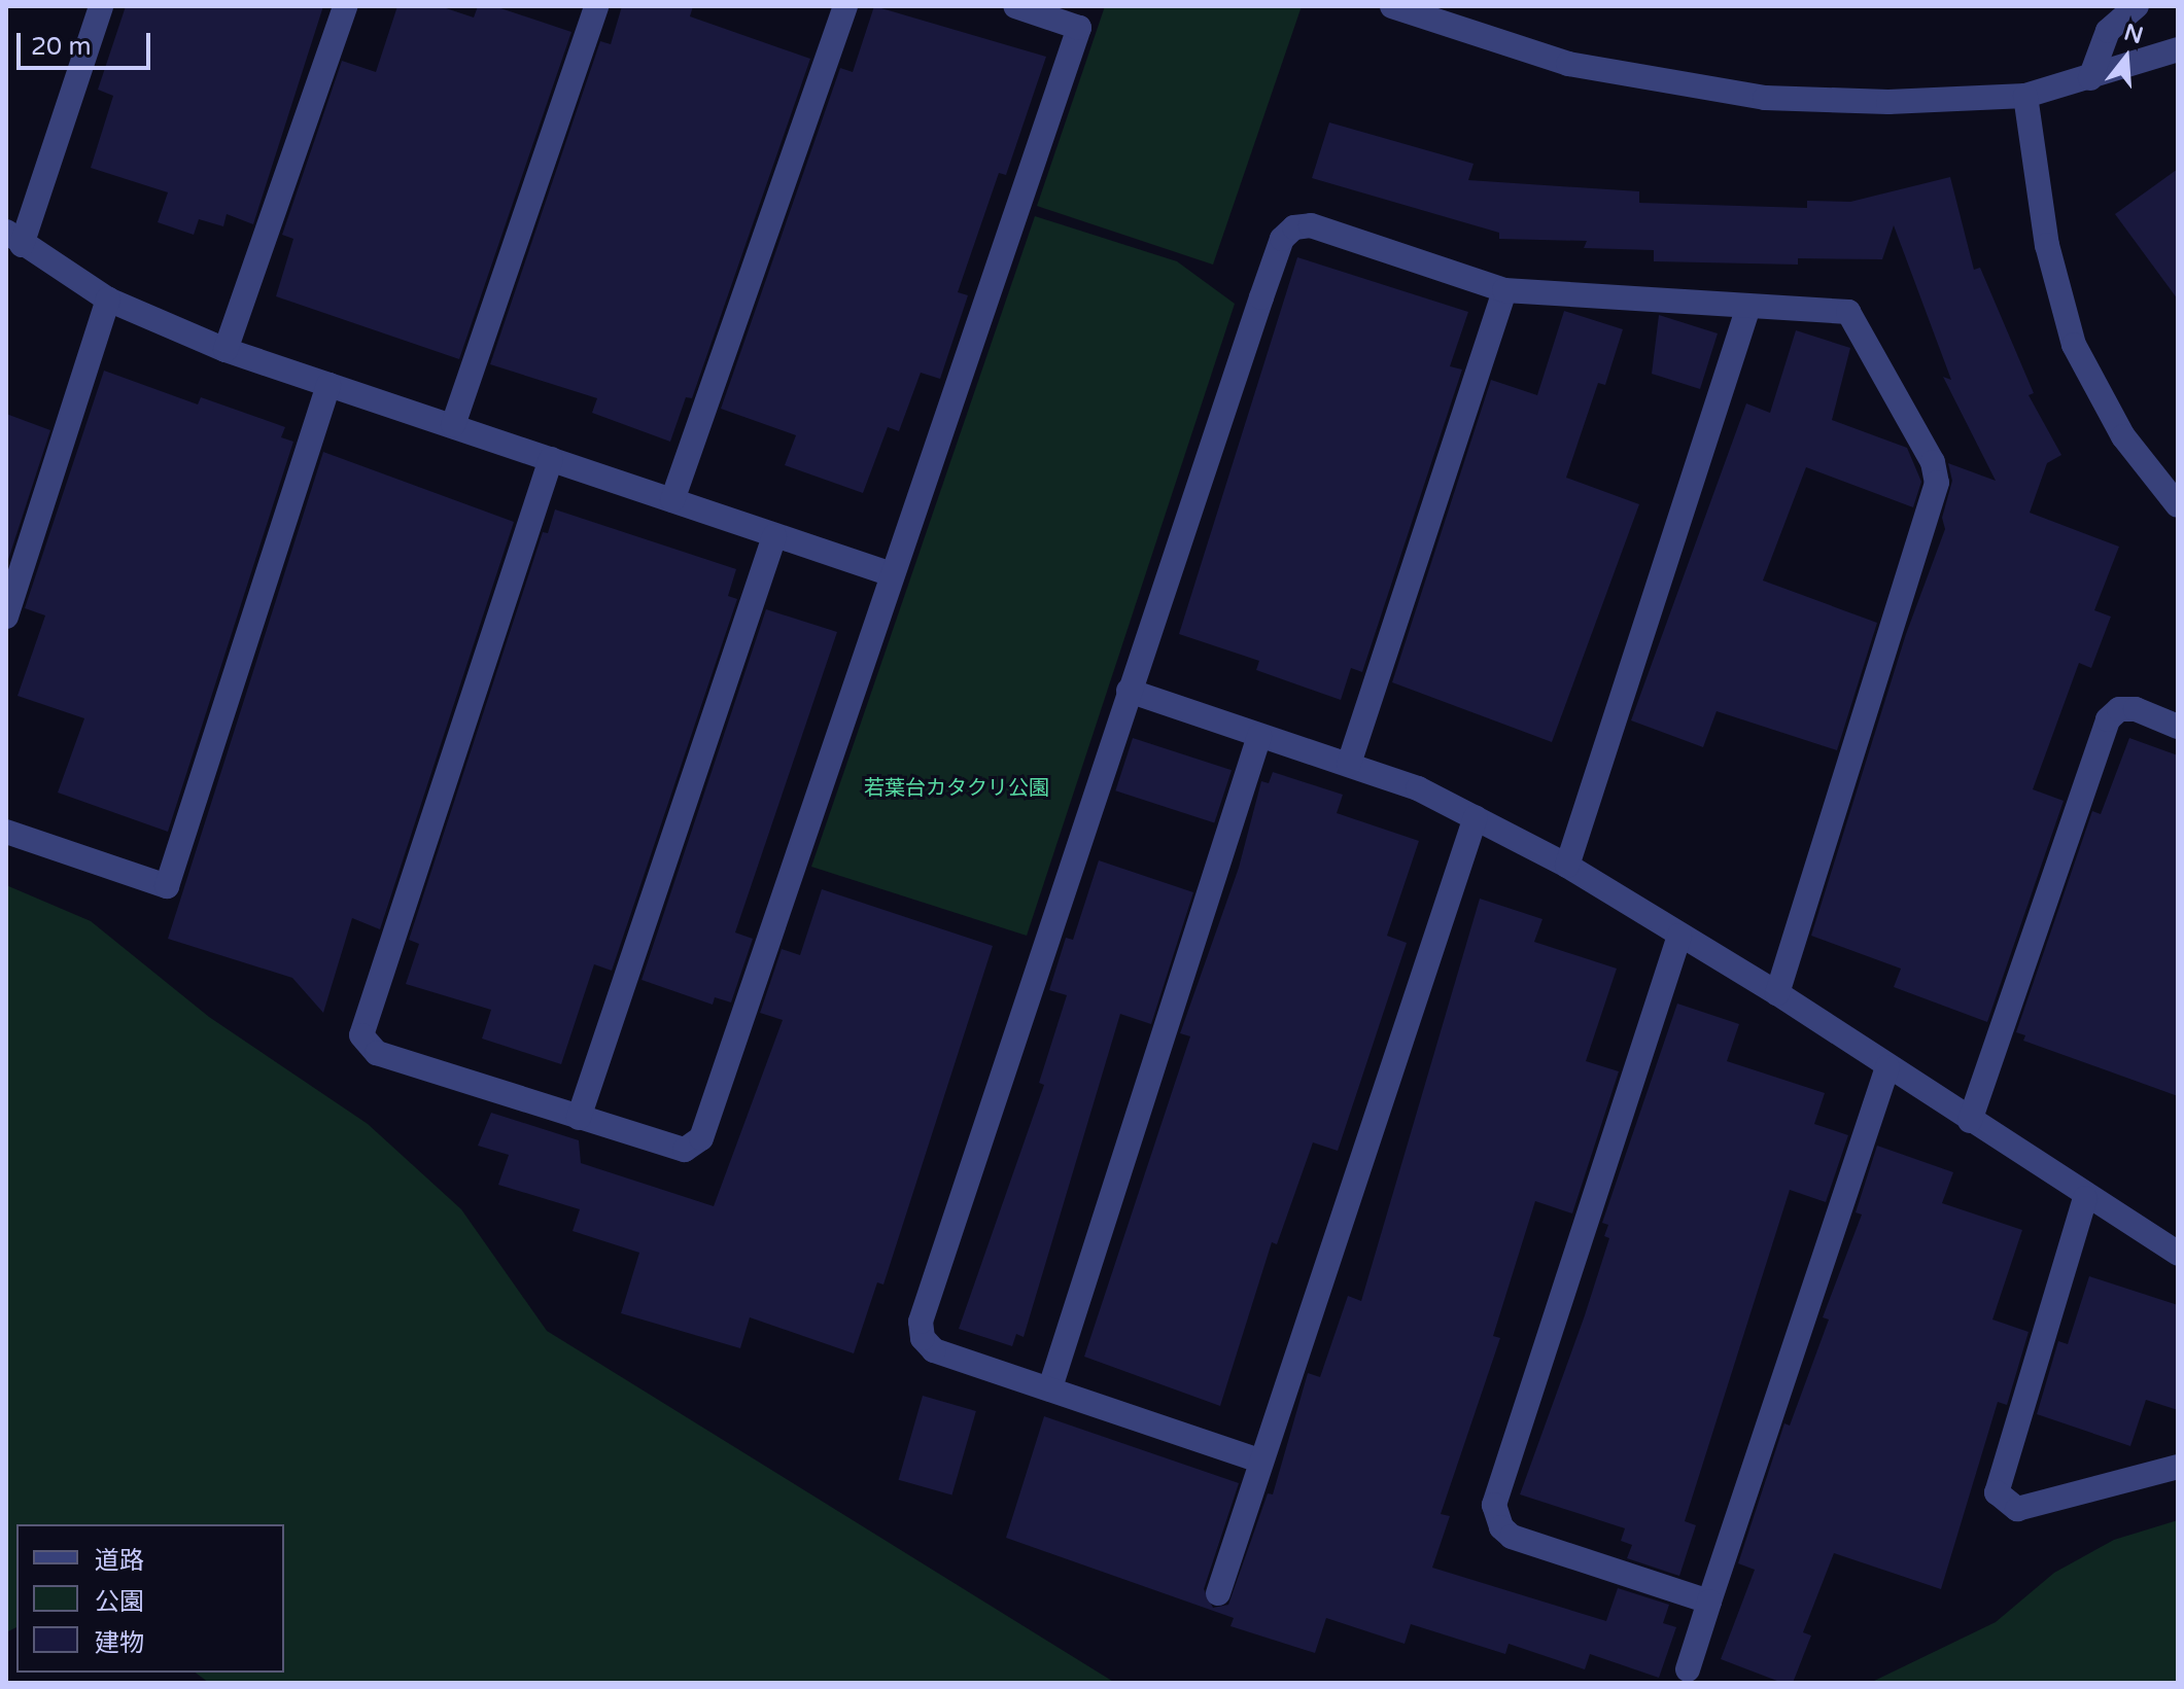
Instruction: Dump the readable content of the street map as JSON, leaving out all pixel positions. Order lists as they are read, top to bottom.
{
  "parks": ["若葉台カタクリ公園"],
  "legend": ["道路", "公園", "建物"],
  "scale_bar": "20 m",
  "north": "top"
}
